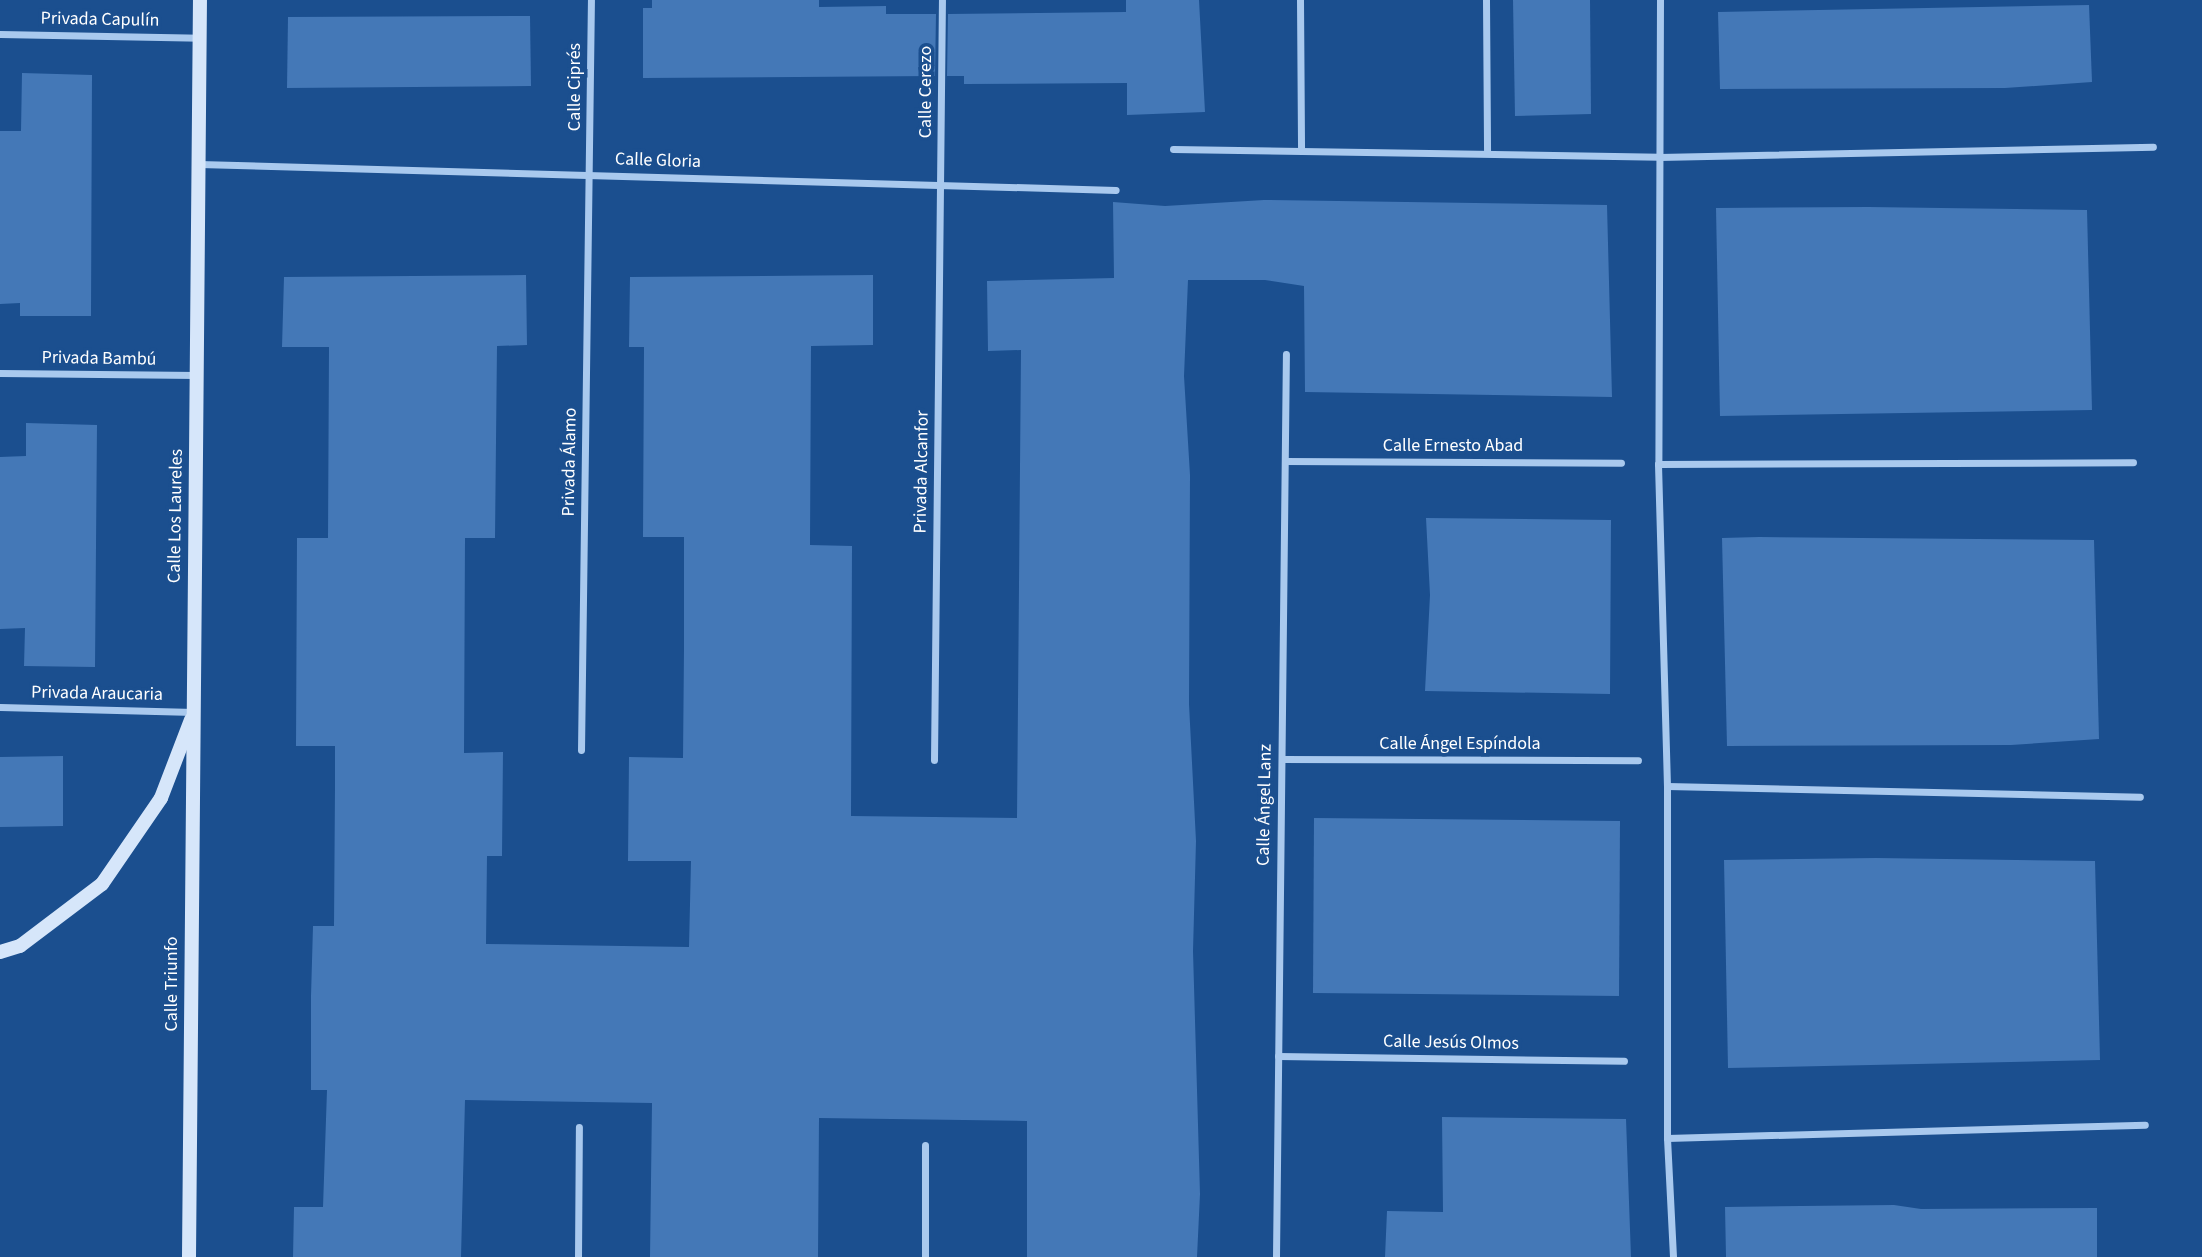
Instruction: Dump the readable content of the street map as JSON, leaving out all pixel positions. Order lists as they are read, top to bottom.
{
  "streets": {
    "street": [
      "Privada Capulín",
      "Calle Ciprés",
      "Calle Cerezo",
      "Calle Gloria",
      "Privada Bambú",
      "Calle Ernesto Abad",
      "Privada Álamo",
      "Privada Alcanfor",
      "Calle Los Laureles",
      "Privada Araucaria",
      "Calle Ángel Espíndola",
      "Calle Ángel Lanz",
      "Calle Triunfo",
      "Calle Jesús Olmos"
    ]
  },
  "crossings": [
    ["Privada Capulín", "Calle Los Laureles"],
    ["Calle Ciprés", "Calle Gloria"],
    ["Calle Ciprés", "Privada Álamo"],
    ["Calle Cerezo", "Calle Gloria"],
    ["Calle Cerezo", "Privada Alcanfor"],
    ["Calle Gloria", "Privada Álamo"],
    ["Calle Gloria", "Privada Alcanfor"],
    ["Calle Gloria", "Calle Los Laureles"],
    ["Privada Bambú", "Calle Los Laureles"],
    ["Calle Ernesto Abad", "Calle Ángel Lanz"],
    ["Calle Los Laureles", "Privada Araucaria"],
    ["Calle Los Laureles", "Calle Triunfo"],
    ["Privada Araucaria", "Calle Triunfo"],
    ["Calle Ángel Espíndola", "Calle Ángel Lanz"],
    ["Calle Ángel Lanz", "Calle Jesús Olmos"]
  ]
}
